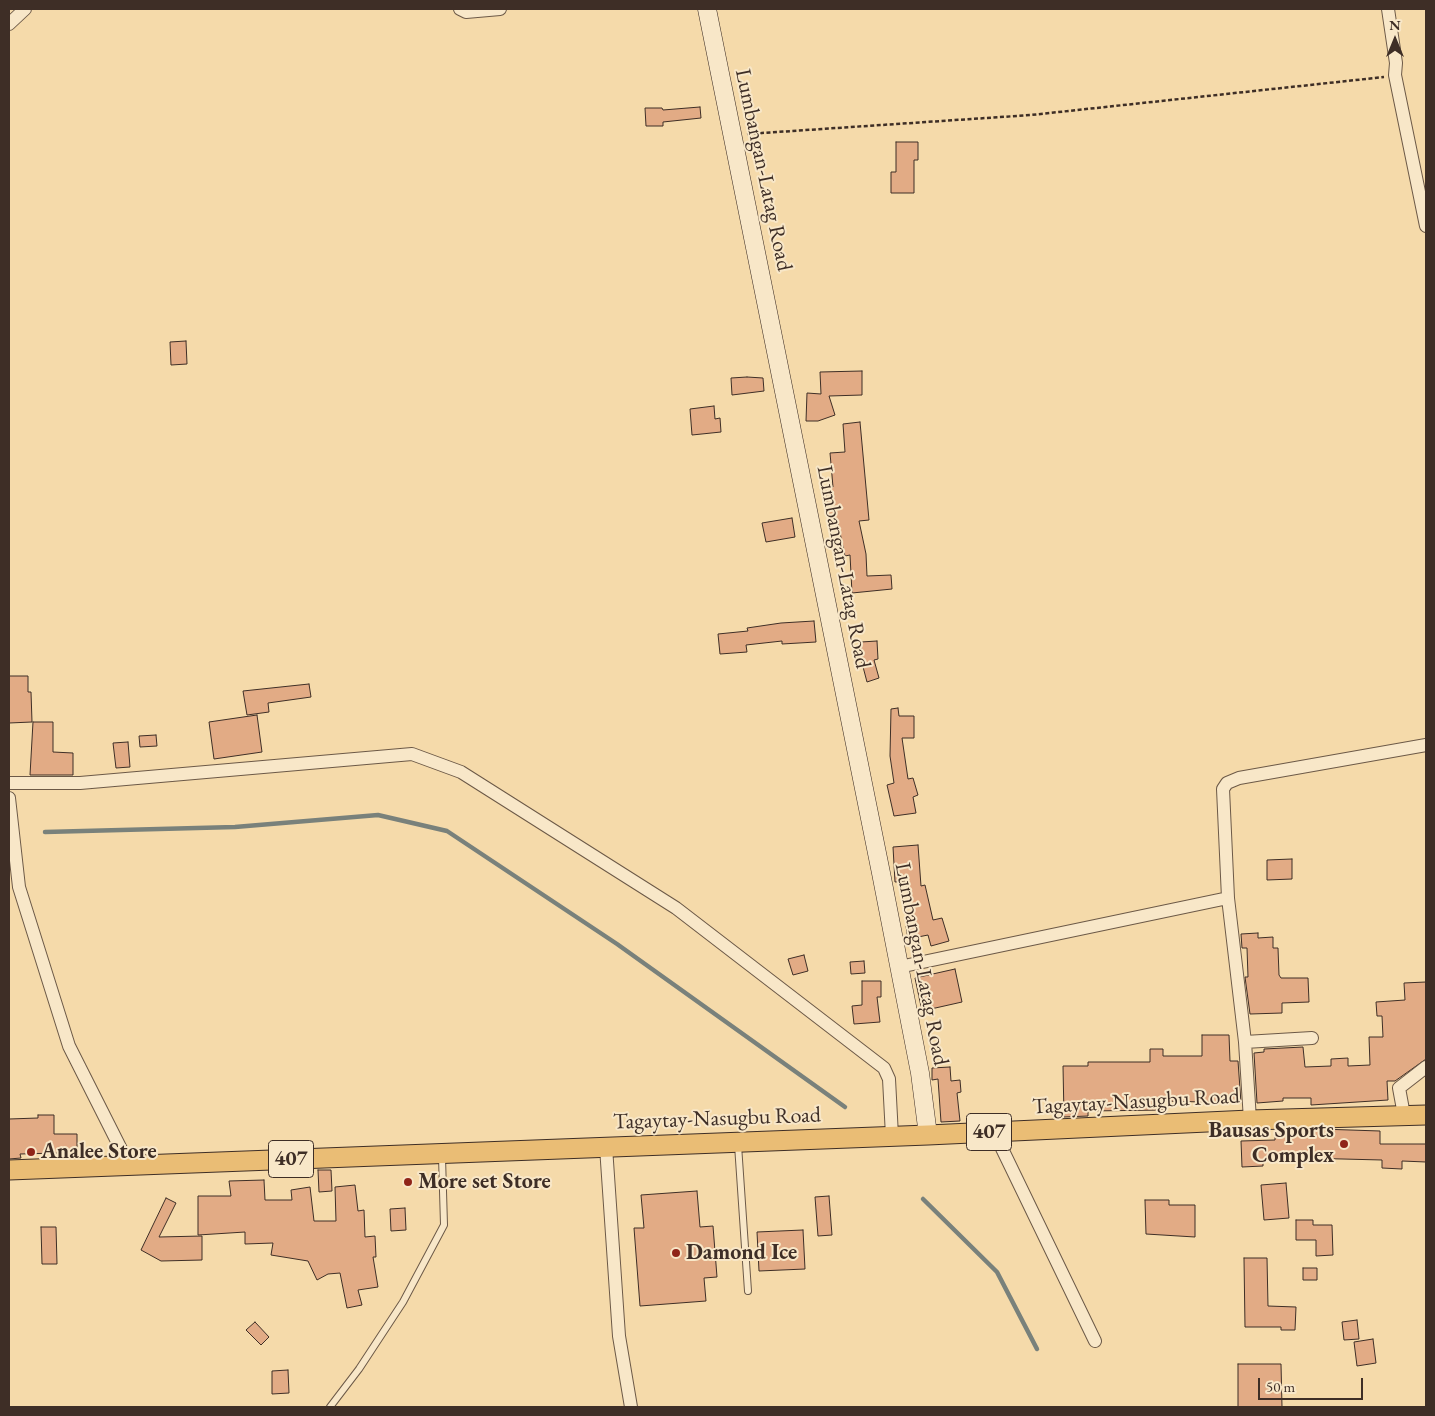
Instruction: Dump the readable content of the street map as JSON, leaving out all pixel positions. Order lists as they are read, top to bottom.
{
  "streets": {
    "main road": ["Tagaytay-Nasugbu Road", "407"],
    "street": ["Lumbangan-Latag Road"]
  },
  "crossings": [
    ["Lumbangan-Latag Road", "Tagaytay-Nasugbu Road"]
  ],
  "places": [
    "Bausas Sports Complex",
    "Analee Store",
    "More set Store",
    "Damond Ice"
  ],
  "scale_bar": "50 m",
  "north": "top"
}
